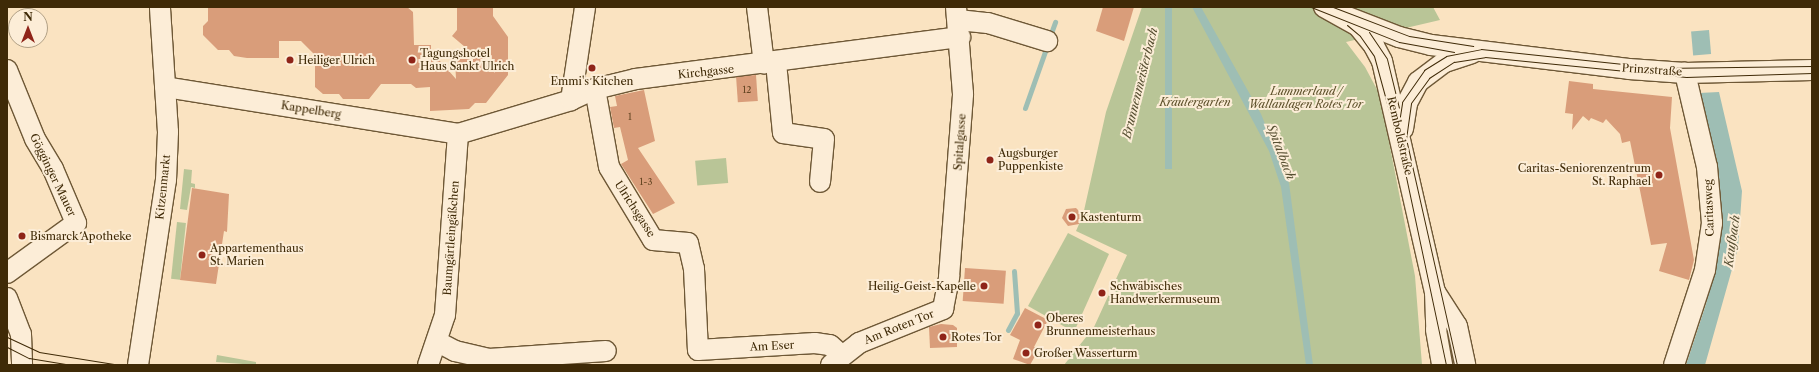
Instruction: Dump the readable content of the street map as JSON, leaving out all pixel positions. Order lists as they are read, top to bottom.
{
  "streets": {
    "street": [
      "Prinzstraße",
      "Kirchgasse",
      "Kappelberg",
      "Remboldstraße",
      "Spitalgasse",
      "Gögginger Mauer",
      "Kitzenmarkt",
      "Caritasweg",
      "Ulrichsgasse",
      "Baumgärtleingäßchen",
      "Am Roten Tor",
      "Am Eser"
    ]
  },
  "crossings": [
    ["Prinzstraße", "Remboldstraße"],
    ["Prinzstraße", "Caritasweg"],
    ["Kirchgasse", "Kappelberg"],
    ["Kirchgasse", "Spitalgasse"],
    ["Kirchgasse", "Ulrichsgasse"],
    ["Kirchgasse", "Baumgärtleingäßchen"],
    ["Kappelberg", "Kitzenmarkt"],
    ["Kappelberg", "Baumgärtleingäßchen"],
    ["Spitalgasse", "Am Roten Tor"],
    ["Ulrichsgasse", "Am Eser"],
    ["Am Roten Tor", "Am Eser"]
  ],
  "water": ["Brunnenmeisterbach", "Spitalbach", "Kaufbach"],
  "parks": ["Lummerland / Wallanlagen Rotes Tor", "Kräutergarten"],
  "places": [
    "Heiliger Ulrich",
    "Tagungshotel Haus Sankt Ulrich",
    "Emmi's Kitchen",
    "Augsburger Puppenkiste",
    "Caritas-Seniorenzentrum St. Raphael",
    "Kastenturm",
    "Bismarck Apotheke",
    "Appartementhaus St. Marien",
    "Heilig-Geist-Kapelle",
    "Schwäbisches Handwerkermuseum",
    "Oberes Brunnenmeisterhaus",
    "Rotes Tor",
    "Großer Wasserturm"
  ],
  "house_numbers": ["12", "1", "1-3"],
  "north": "top"
}
